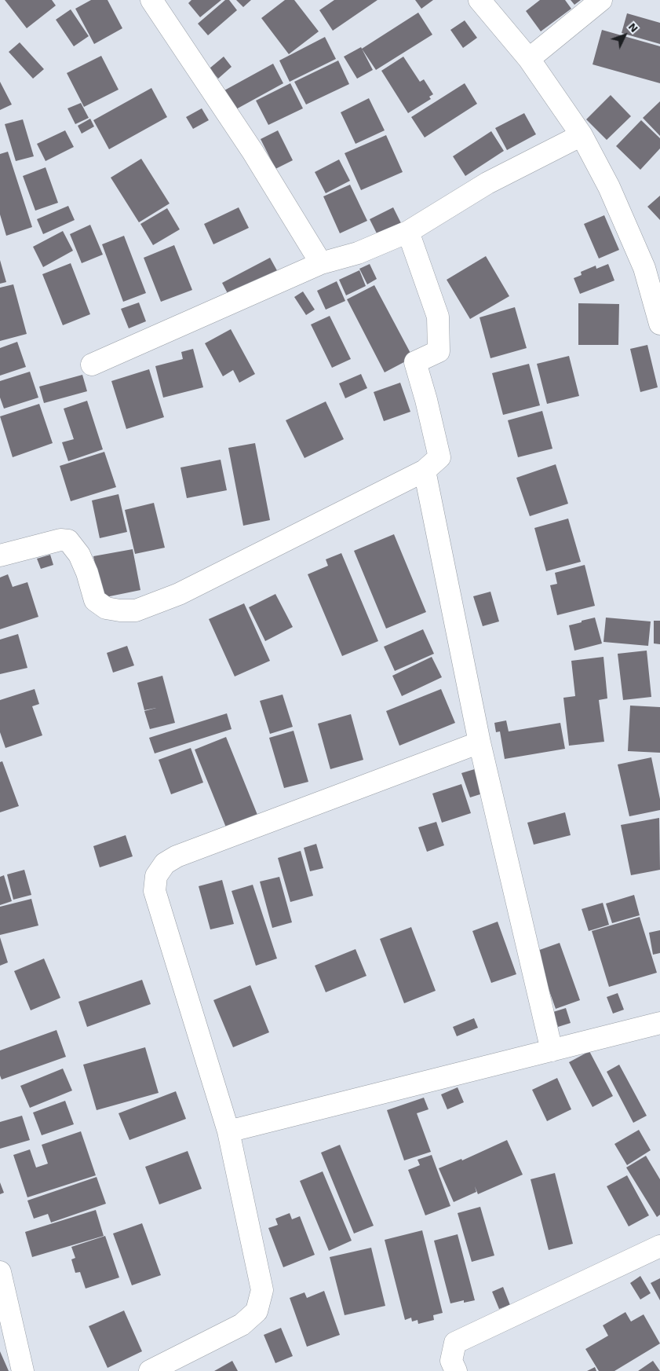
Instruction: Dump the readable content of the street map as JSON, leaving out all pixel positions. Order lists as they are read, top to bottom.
{
  "north": "top right"
}
